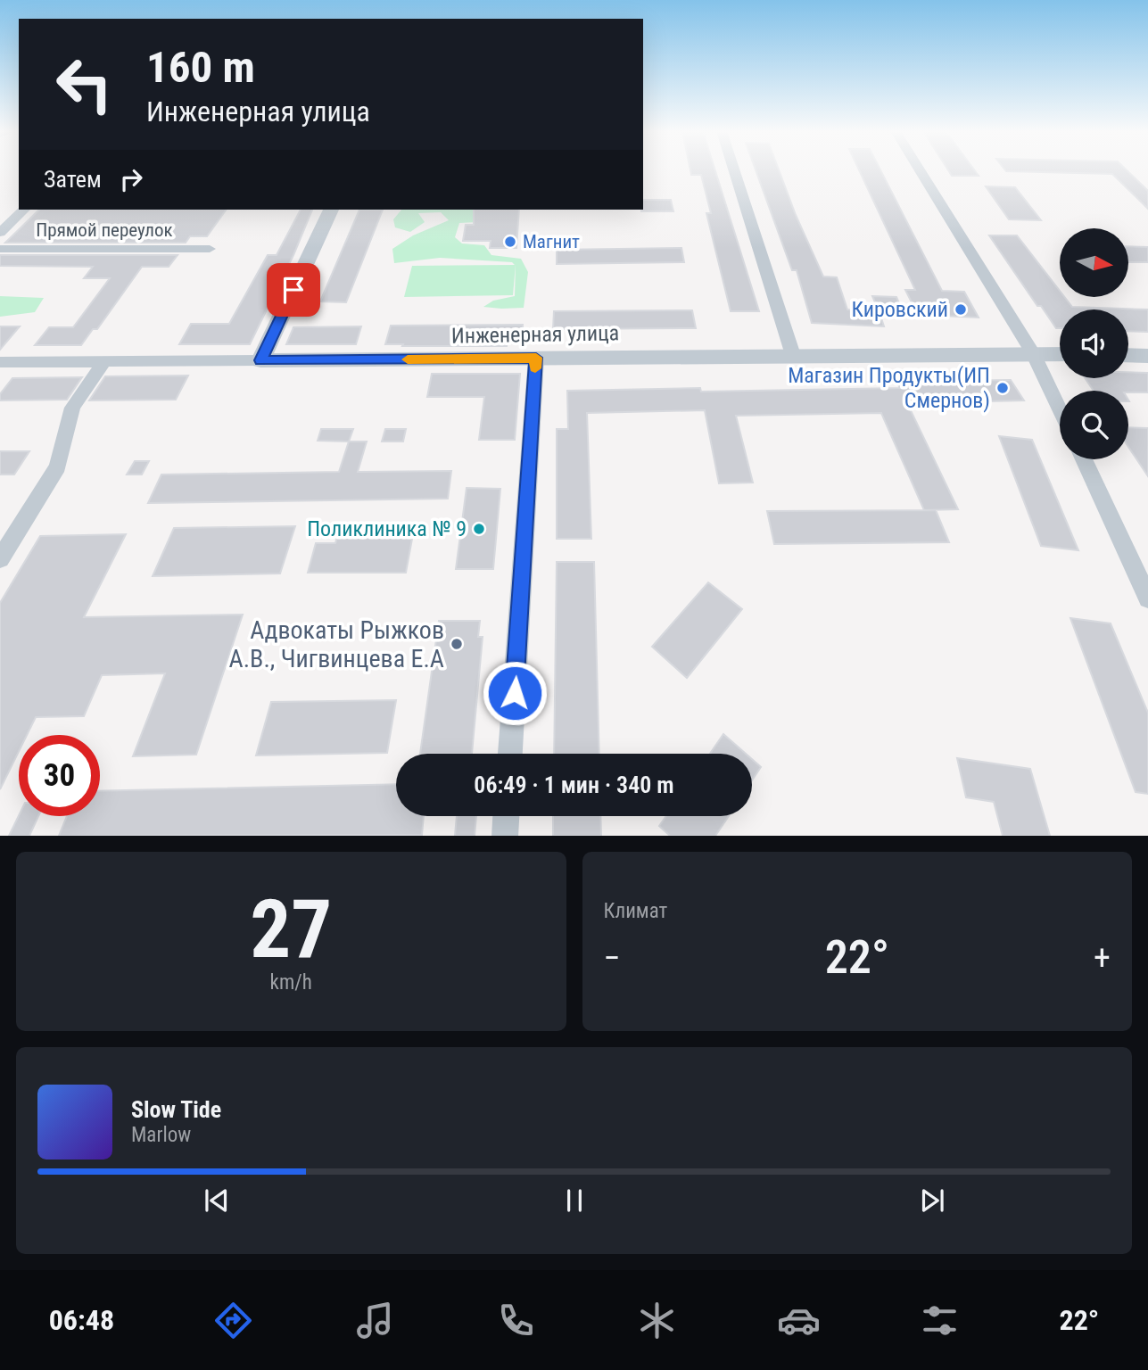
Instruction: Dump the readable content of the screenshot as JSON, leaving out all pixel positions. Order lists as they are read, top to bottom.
{
  "streets": {
    "street": ["Прямой переулок", "Инженерная улица"]
  },
  "places": [
    "Магнит",
    "Кировский",
    "Магазин Продукты(ИП Смернов)",
    "Поликлиника № 9",
    "Адвокаты Рыжков А.В., Чигвинцева Е.А"
  ],
  "north": "right",
  "page": {
    "turn": ["160 m", "Инженерная улица"],
    "then": "Затем",
    "limit": "30",
    "trip": "06:49 · 1 мин · 340 m",
    "tile": [
      ["27", "km/h"],
      "Климат"
    ],
    "heat": ["−", "22°", "+"],
    "song": ["Slow Tide", "Marlow"],
    "tabs": ["06:48", "22°"]
  }
}
